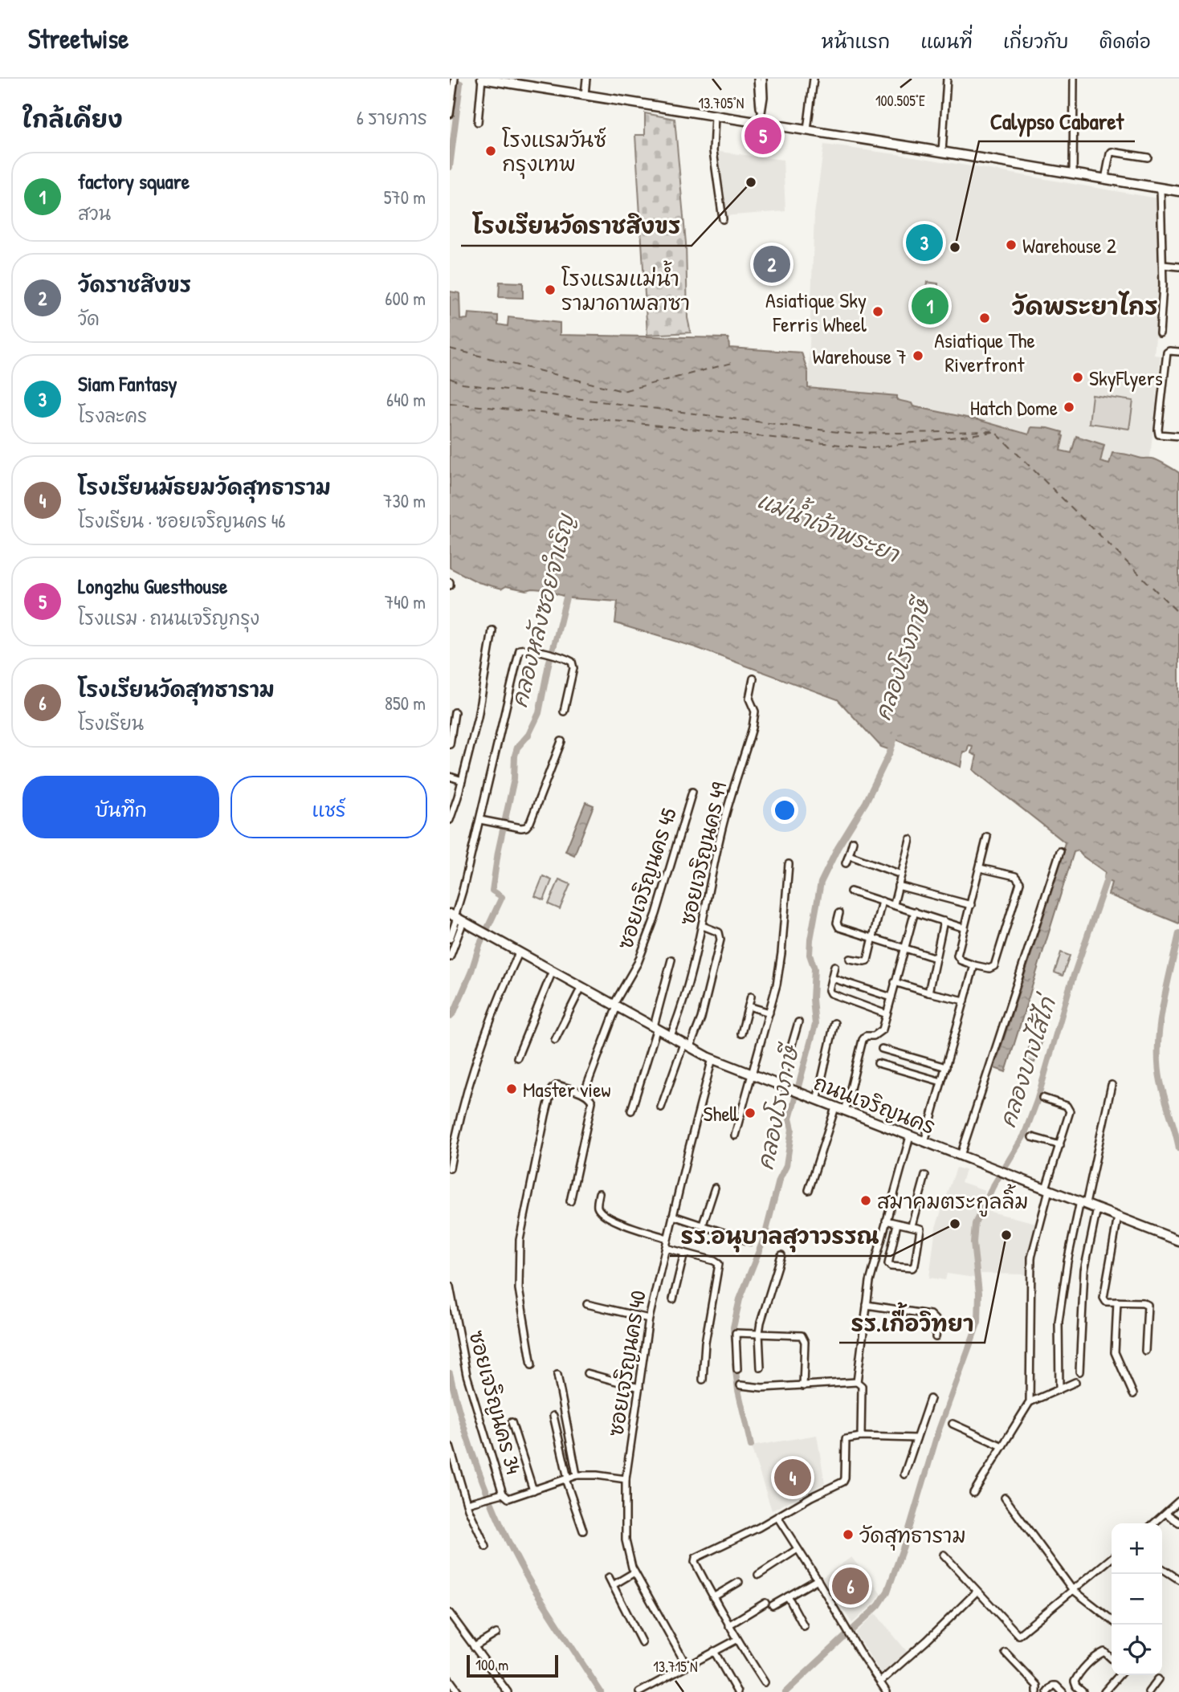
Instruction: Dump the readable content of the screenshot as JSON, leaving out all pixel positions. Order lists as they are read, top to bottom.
{
  "streets": {
    "main road": ["ถนนเจริญนคร"],
    "street": [
      "ซอยเจริญนคร 49",
      "ซอยเจริญนคร 45",
      "ซอยเจริญนคร 40",
      "ซอยเจริญนคร 34"
    ]
  },
  "crossings": [
    ["ซอยเจริญนคร 49", "ถนนเจริญนคร"],
    ["ซอยเจริญนคร 45", "ถนนเจริญนคร"],
    ["ถนนเจริญนคร", "ซอยเจริญนคร 40"]
  ],
  "districts": ["วัดพระยาไกร"],
  "water": [
    "แม่น้ำเจ้าพระยา",
    "คลองหลังซอยจำเริญ",
    "คลองโรงภาษี",
    "คลองบางไส้ไก่"
  ],
  "places": [
    "โรงแรมวันซ์ กรุงเทพ",
    "โรงเรียนวัดราชสิงขร",
    "Warehouse 2",
    "Calypso Cabaret",
    "โรงแรมแม่น้ำ รามาดาพลาซา",
    "Asiatique Sky Ferris Wheel",
    "Asiatique The Riverfront",
    "Warehouse 7",
    "SkyFlyers",
    "Hatch Dome",
    "Master view",
    "Shell",
    "สมาคมตระกูลลิ้ม",
    "รร.อนุบาลสุวาวรรณ",
    "รร.เกื้อวิทยา",
    "วัดสุทธาราม"
  ],
  "scale_bar": "100 m",
  "page": {
    "header": "Streetwise",
    "nav": [
      "หน้าแรก",
      "แผนที่",
      "เกี่ยวกับ",
      "ติดต่อ"
    ],
    "heading": ["ใกล้เคียง", "6 รายการ"],
    "pins": [
      "5",
      "3",
      "2",
      "1",
      "4",
      "6"
    ],
    "list": [
      {
        "mark": "1",
        "name": "factory square",
        "note": "สวน",
        "value": "570 m"
      },
      {
        "mark": "2",
        "name": "วัดราชสิงขร",
        "note": "วัด",
        "value": "600 m"
      },
      {
        "mark": "3",
        "name": "Siam Fantasy",
        "note": "โรงละคร",
        "value": "640 m"
      },
      {
        "mark": "4",
        "name": "โรงเรียนมัธยมวัดสุทธาราม",
        "note": "โรงเรียน · ซอยเจริญนคร 46",
        "value": "730 m"
      },
      {
        "mark": "5",
        "name": "Longzhu Guesthouse",
        "note": "โรงแรม · ถนนเจริญกรุง",
        "value": "740 m"
      },
      {
        "mark": "6",
        "name": "โรงเรียนวัดสุทธาราม",
        "note": "โรงเรียน",
        "value": "850 m"
      }
    ],
    "buttons": ["บันทึก", "แชร์"],
    "map_buttons": ["+", "−"],
    "scale": "100 m"
  },
  "coordinates": ["100.505°E", "13.705°N", "13.715°N"]
}
